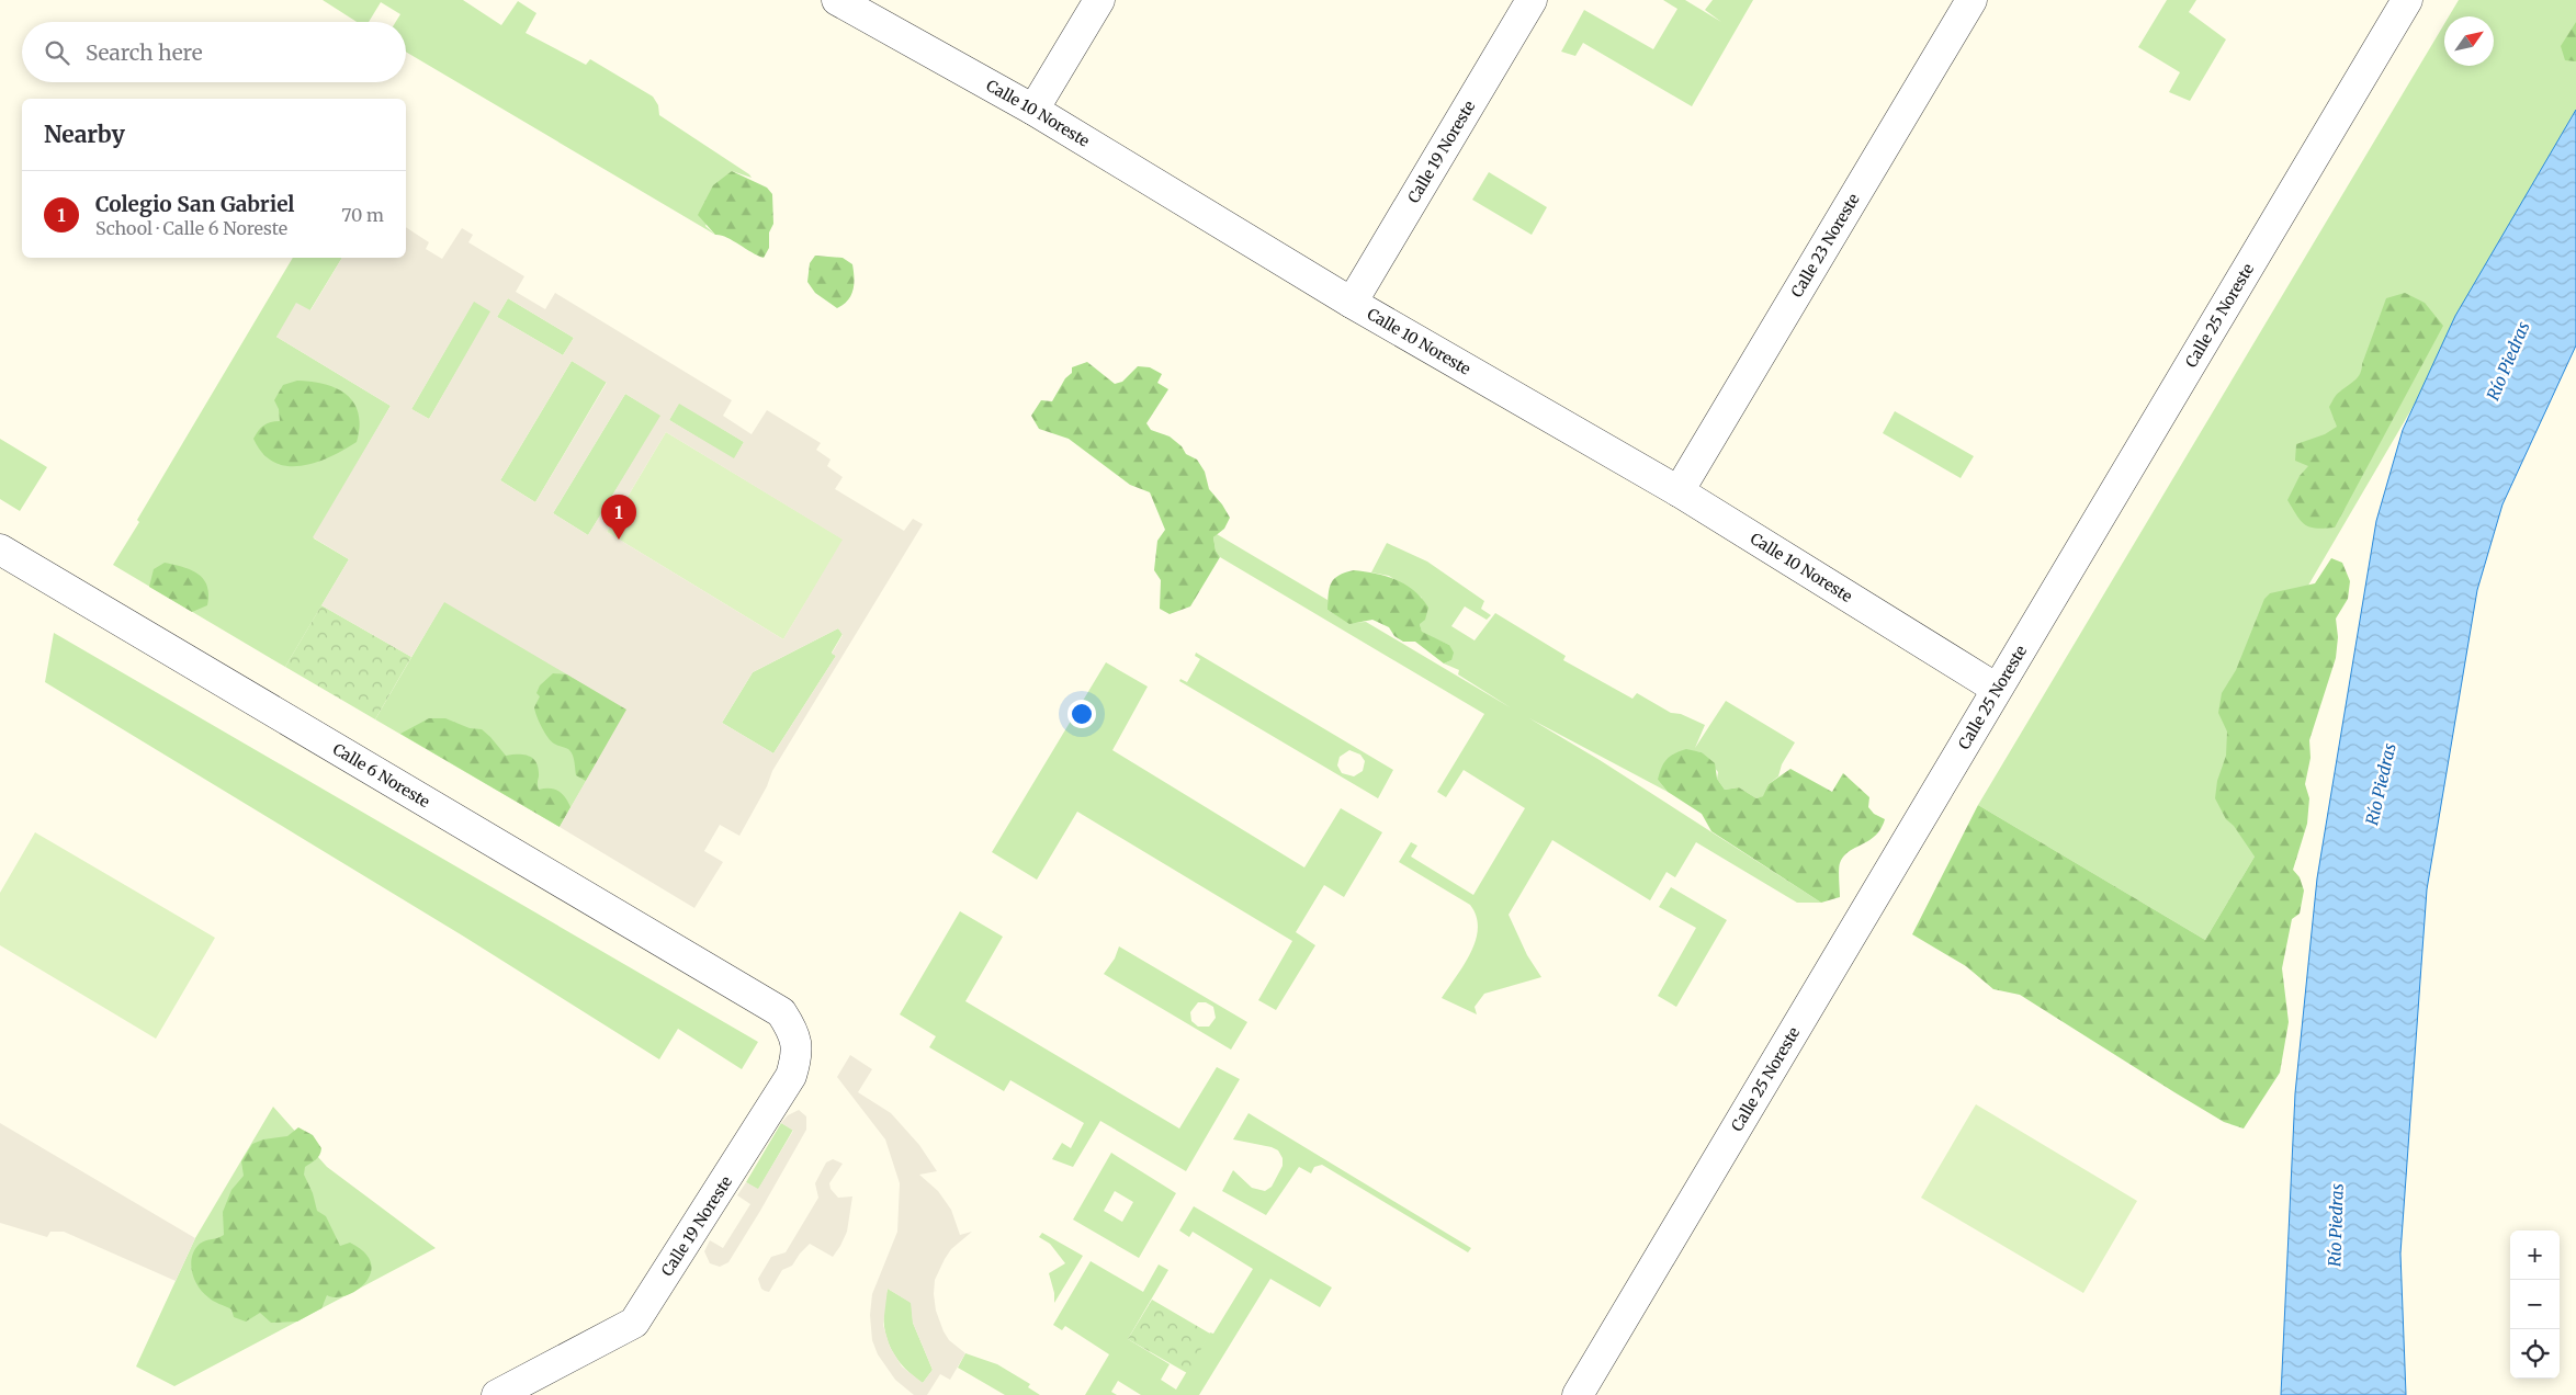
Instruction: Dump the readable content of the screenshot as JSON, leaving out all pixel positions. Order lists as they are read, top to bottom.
{
  "streets": {
    "street": [
      "Calle 10 Noreste",
      "Calle 19 Noreste",
      "Calle 23 Noreste",
      "Calle 25 Noreste",
      "Calle 6 Noreste"
    ]
  },
  "crossings": [
    ["Calle 10 Noreste", "Calle 19 Noreste"],
    ["Calle 10 Noreste", "Calle 23 Noreste"],
    ["Calle 10 Noreste", "Calle 25 Noreste"],
    ["Calle 19 Noreste", "Calle 6 Noreste"]
  ],
  "water": ["Río Piedras"],
  "north": "top right",
  "page": {
    "search": "Search here",
    "heading": "Nearby",
    "list": [
      {
        "mark": "1",
        "name": "Colegio San Gabriel",
        "note": "School · Calle 6 Noreste",
        "value": "70 m"
      }
    ],
    "pins": "1",
    "map_buttons": ["+", "−"]
  }
}
